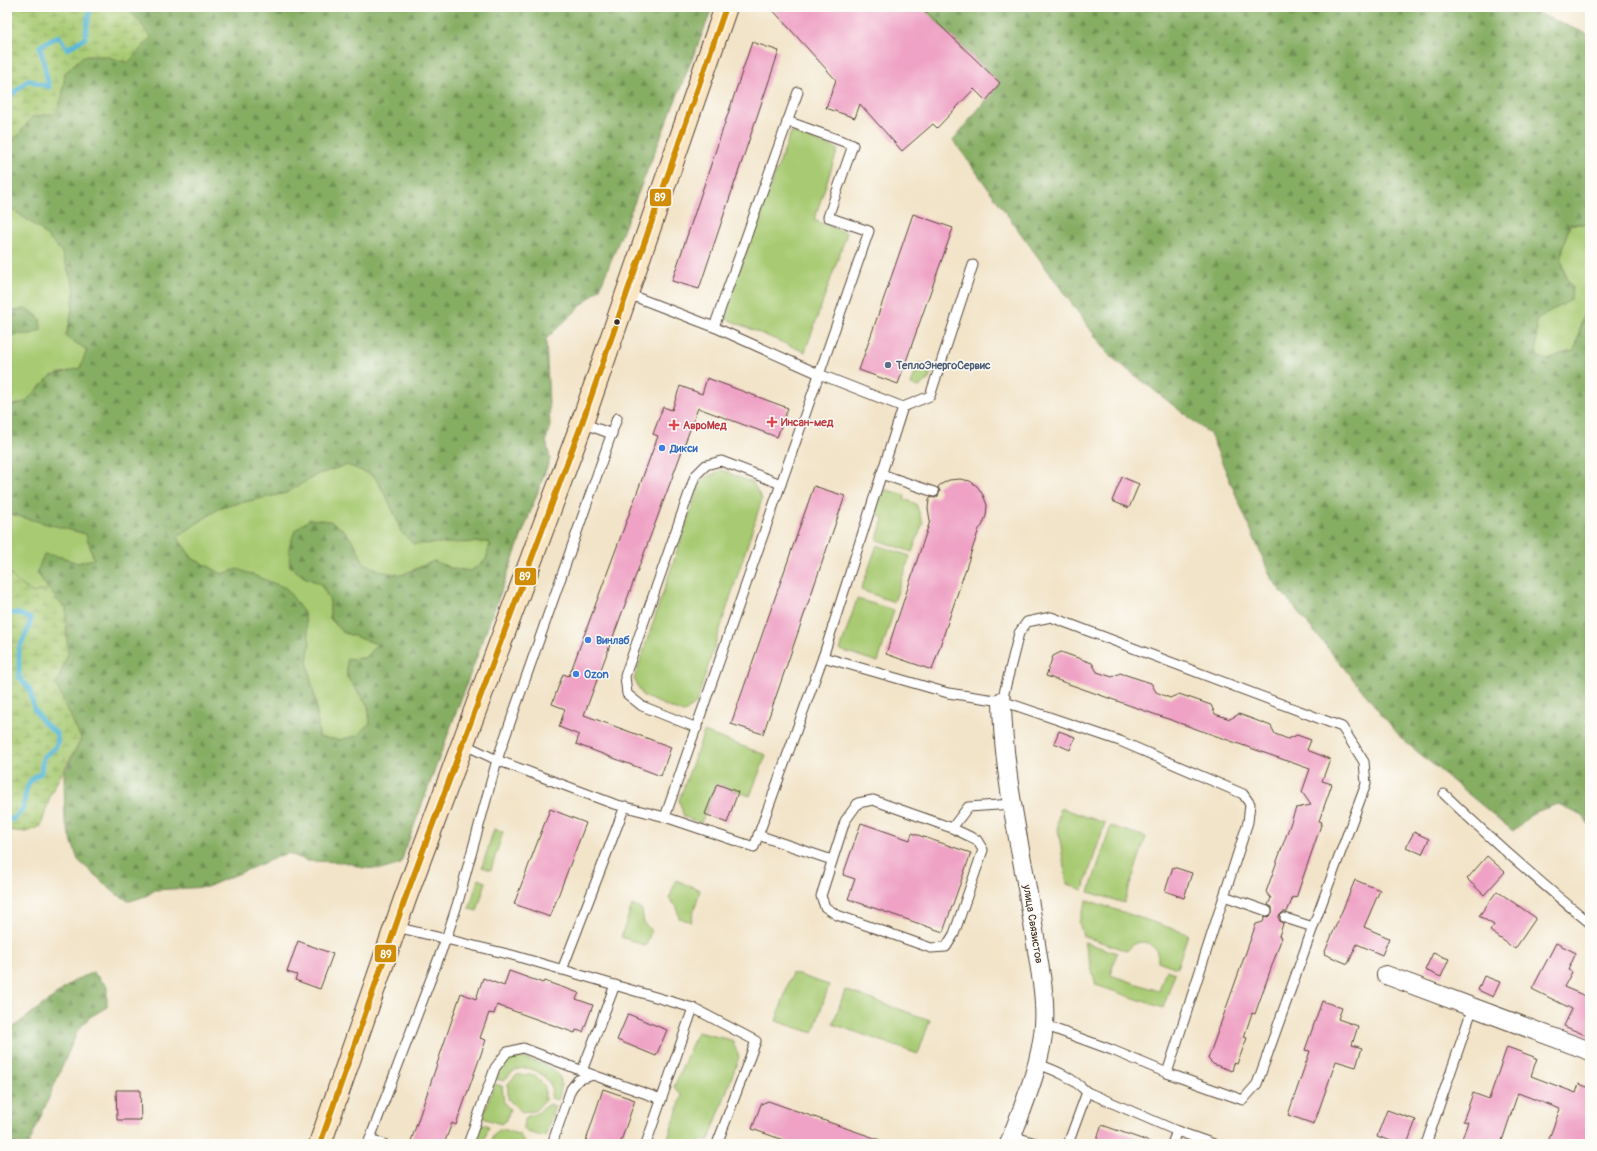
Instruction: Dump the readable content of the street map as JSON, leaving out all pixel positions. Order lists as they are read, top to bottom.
{
  "streets": {
    "street": ["улица Связистов"]
  },
  "places": {
    "other": [
      "ТеплоЭнергоСервис",
      "Дикси",
      "Винлаб",
      "Ozon"
    ],
    "health": ["Инсан-мед", "АвроМед"]
  },
  "lines": ["transit line 89"]
}
